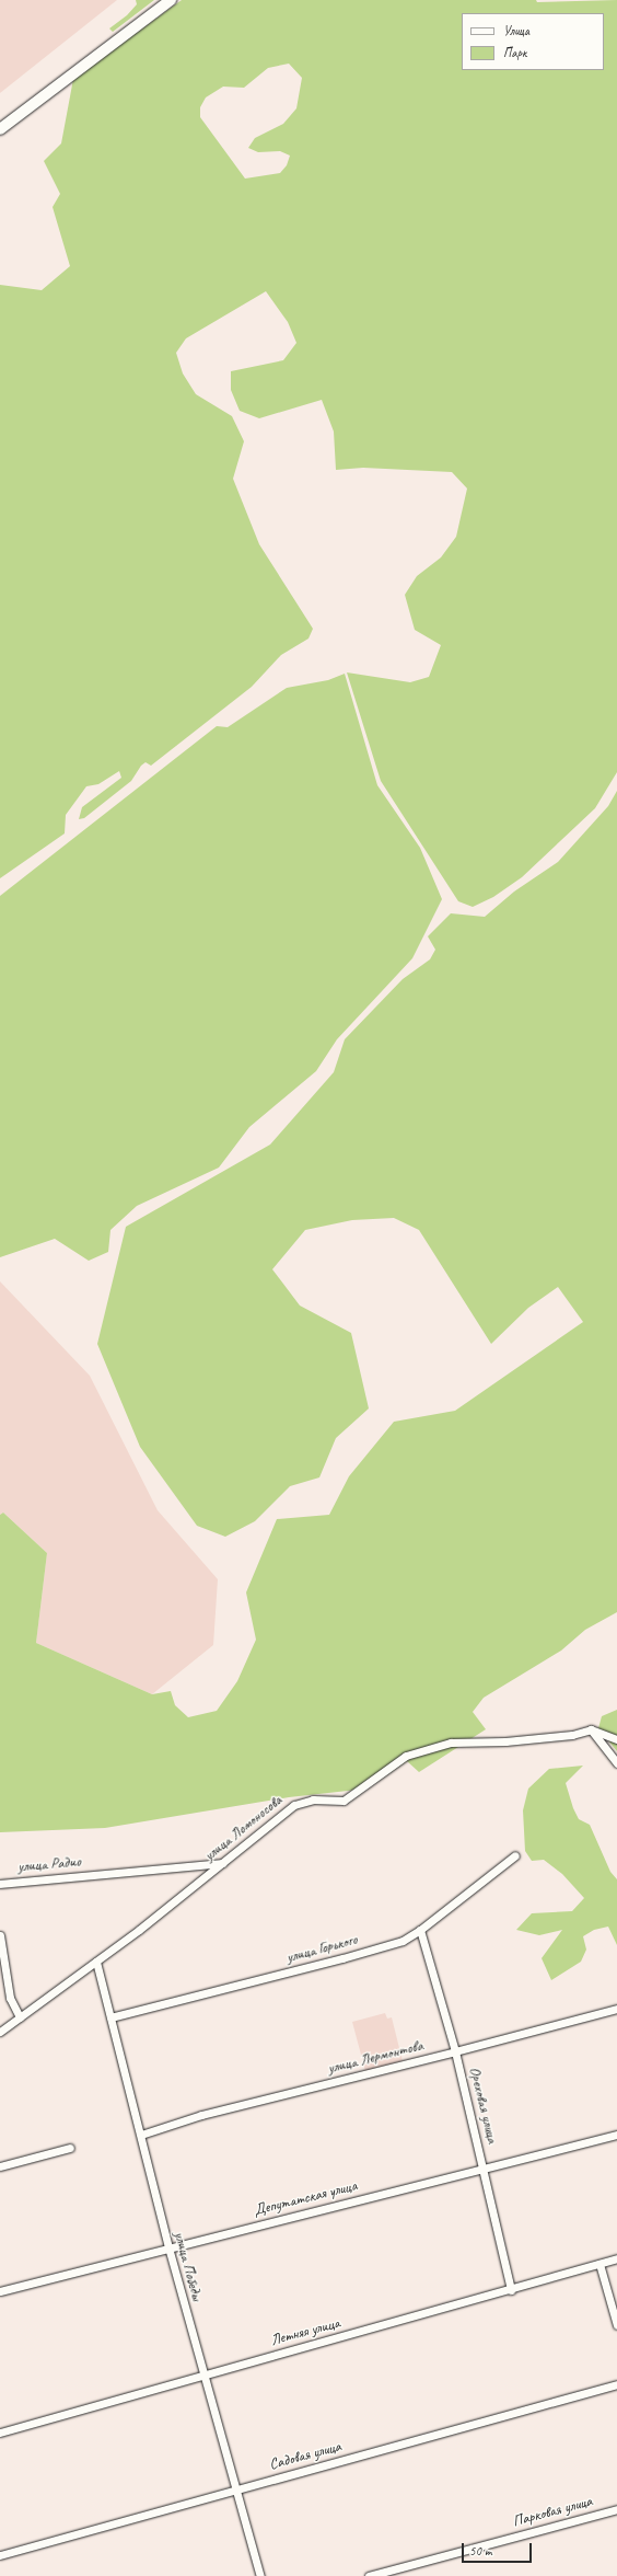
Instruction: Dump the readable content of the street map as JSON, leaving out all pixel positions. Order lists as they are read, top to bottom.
{
  "streets": {
    "street": [
      "улица Ломоносова",
      "улица Радио",
      "улица Горького",
      "улица Лермонтова",
      "Ореховая улица",
      "Депутатская улица",
      "улица Победы",
      "Летняя улица",
      "Садовая улица",
      "Парковая улица"
    ]
  },
  "crossings": [
    ["улица Ломоносова", "улица Радио"],
    ["улица Ломоносова", "улица Победы"],
    ["улица Горького", "Ореховая улица"],
    ["улица Горького", "улица Победы"],
    ["улица Лермонтова", "Ореховая улица"],
    ["улица Лермонтова", "улица Победы"],
    ["Ореховая улица", "Депутатская улица"],
    ["Ореховая улица", "Летняя улица"],
    ["Депутатская улица", "улица Победы"],
    ["улица Победы", "Летняя улица"],
    ["улица Победы", "Садовая улица"]
  ],
  "legend": ["Улица", "Парк"],
  "scale_bar": "50 m"
}
